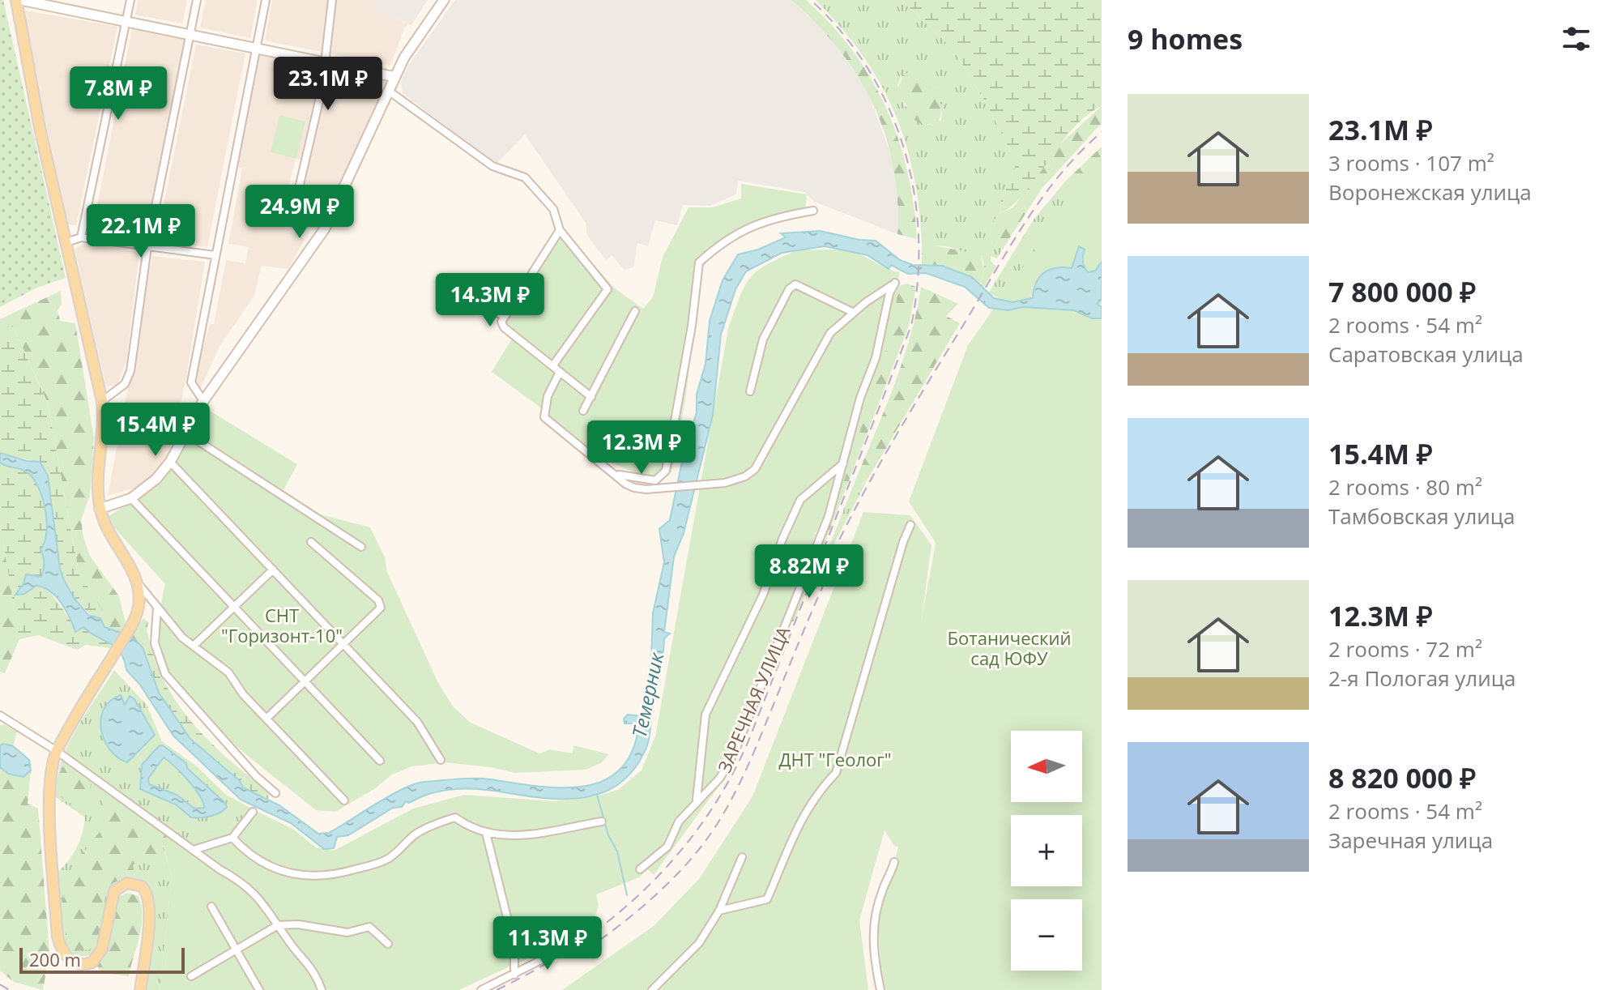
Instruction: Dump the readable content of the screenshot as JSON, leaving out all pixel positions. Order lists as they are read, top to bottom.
{
  "streets": {
    "street": ["ЗАРЕЧНАЯ УЛИЦА"]
  },
  "water": ["Темерник"],
  "parks": ["СНТ \"Горизонт-10\"", "Ботанический сад ЮФУ", "ДНТ \"Геолог\""],
  "scale_bar": "200 m",
  "north": "left",
  "page": {
    "heading": "9 homes",
    "price": [
      "23.1M ₽",
      "7.8M ₽",
      "24.9M ₽",
      "22.1M ₽",
      "14.3M ₽",
      "15.4M ₽",
      "12.3M ₽",
      "8.82M ₽",
      "11.3M ₽"
    ],
    "list": [
      {
        "name": "23.1M ₽",
        "note": "3 rooms · 107 m² · Воронежская улица"
      },
      {
        "name": "7 800 000 ₽",
        "note": "2 rooms · 54 m² · Саратовская улица"
      },
      {
        "name": "15.4M ₽",
        "note": "2 rooms · 80 m² · Тамбовская улица"
      },
      {
        "name": "12.3M ₽",
        "note": "2 rooms · 72 m² · 2-я Пологая улица"
      },
      {
        "name": "8 820 000 ₽",
        "note": "2 rooms · 54 m² · Заречная улица"
      }
    ],
    "map_buttons": ["+", "−"],
    "scale": "200 m"
  }
}
